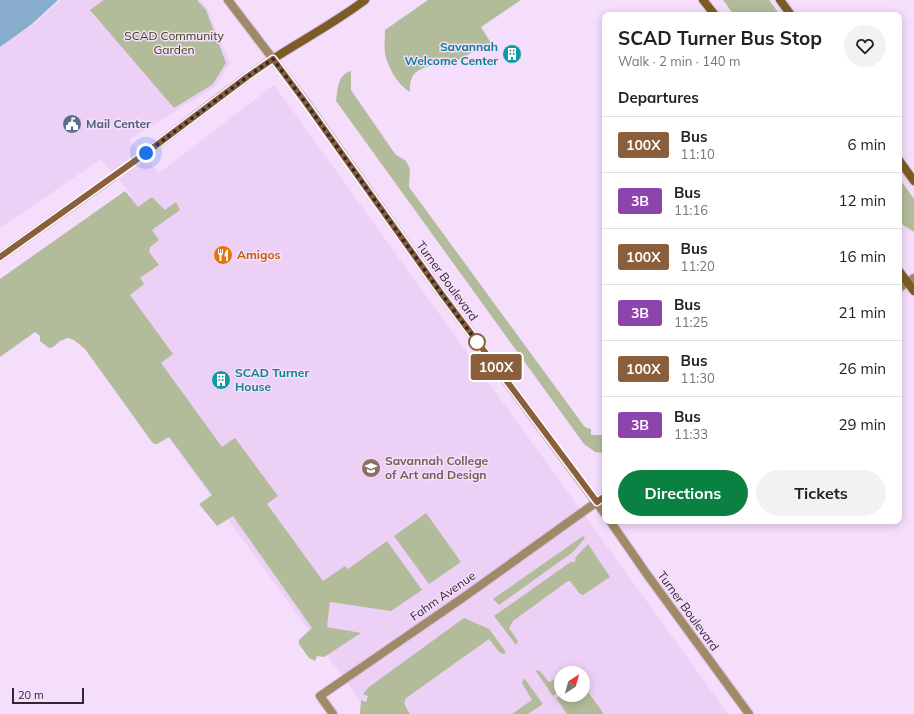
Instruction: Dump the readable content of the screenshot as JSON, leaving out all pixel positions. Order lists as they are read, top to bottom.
{
  "streets": {
    "street": ["Turner Boulevard", "Fahm Avenue"]
  },
  "crossings": [
    ["Turner Boulevard", "Fahm Avenue"]
  ],
  "parks": ["SCAD Community Garden"],
  "places": {
    "building": ["Savannah Welcome Center", "SCAD Turner House"],
    "public building": ["Mail Center"],
    "restaurant": ["Amigos"],
    "school or university": ["Savannah College of Art and Design"]
  },
  "lines": ["bus line 100X"],
  "scale_bar": "20 m",
  "north": "top right",
  "page": {
    "on_map": "100X",
    "heading": [
      ["SCAD Turner Bus Stop", "Walk · 2 min · 140 m"],
      "Departures"
    ],
    "list": [
      {
        "mark": "100X",
        "name": "Bus",
        "note": "11:10",
        "value": "6 min"
      },
      {
        "mark": "3B",
        "name": "Bus",
        "note": "11:16",
        "value": "12 min"
      },
      {
        "mark": "100X",
        "name": "Bus",
        "note": "11:20",
        "value": "16 min"
      },
      {
        "mark": "3B",
        "name": "Bus",
        "note": "11:25",
        "value": "21 min"
      },
      {
        "mark": "100X",
        "name": "Bus",
        "note": "11:30",
        "value": "26 min"
      },
      {
        "mark": "3B",
        "name": "Bus",
        "note": "11:33",
        "value": "29 min"
      }
    ],
    "buttons": ["Directions", "Tickets"],
    "scale": "20 m"
  }
}
